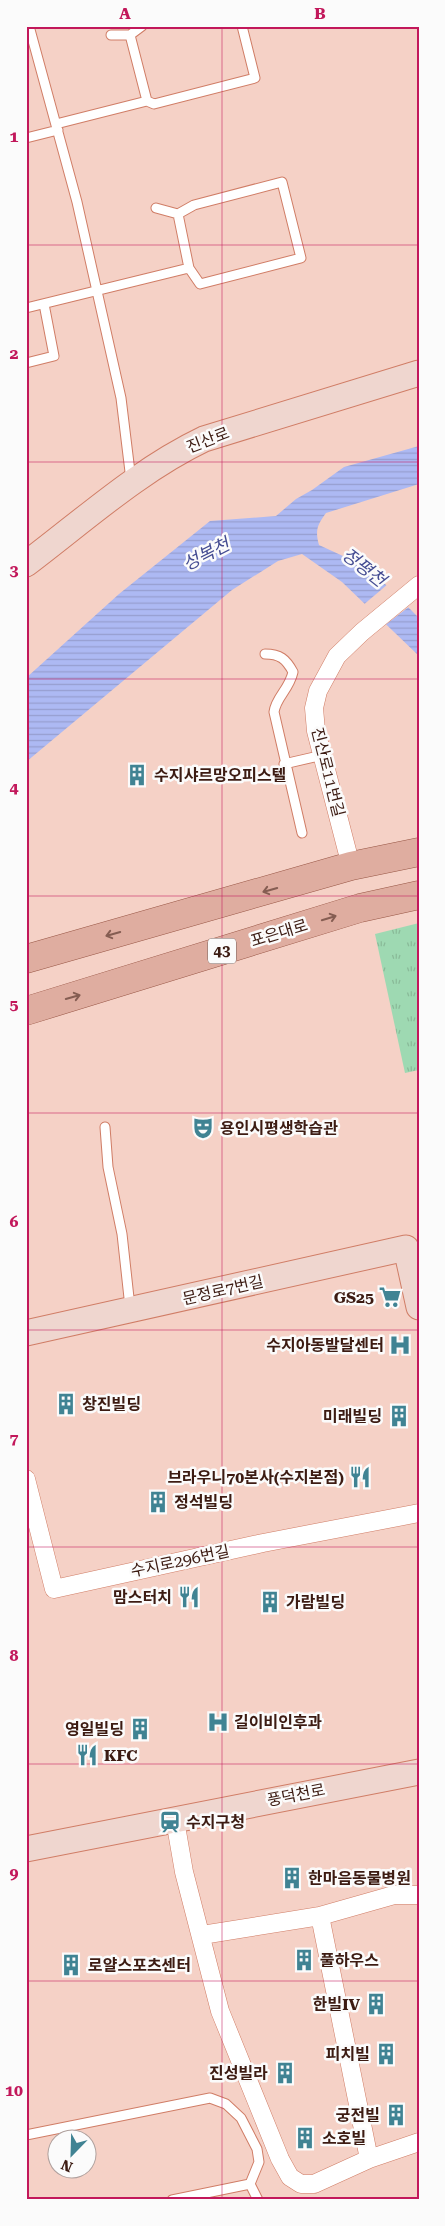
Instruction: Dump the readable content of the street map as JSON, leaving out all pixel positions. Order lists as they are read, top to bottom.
{
  "streets": {
    "main road": ["포은대로", "43"],
    "street": [
      "진산로",
      "진산로11번길",
      "문정로7번길",
      "수지로296번길",
      "풍덕천로"
    ]
  },
  "water": ["성복천", "정평천"],
  "places": {
    "building": [
      "수지샤르망오피스텔",
      "창진빌딩",
      "미래빌딩",
      "정석빌딩",
      "가람빌딩",
      "영일빌딩",
      "한마음동물병원",
      "풀하우스",
      "로얄스포츠센터",
      "한빌IV",
      "피치빌",
      "진성빌라",
      "궁전빌",
      "소호빌"
    ],
    "theatre": ["용인시평생학습관"],
    "supermarket": ["GS25"],
    "hospital": ["수지아동발달센터", "길이비인후과"],
    "restaurant": ["브라우니70본사(수지본점)", "맘스터치", "KFC"],
    "station": ["수지구청"]
  },
  "north": "bottom left",
  "grid": {
    "columns": ["A", "B"],
    "rows": [
      "1",
      "2",
      "3",
      "4",
      "5",
      "6",
      "7",
      "8",
      "9",
      "10"
    ]
  }
}
